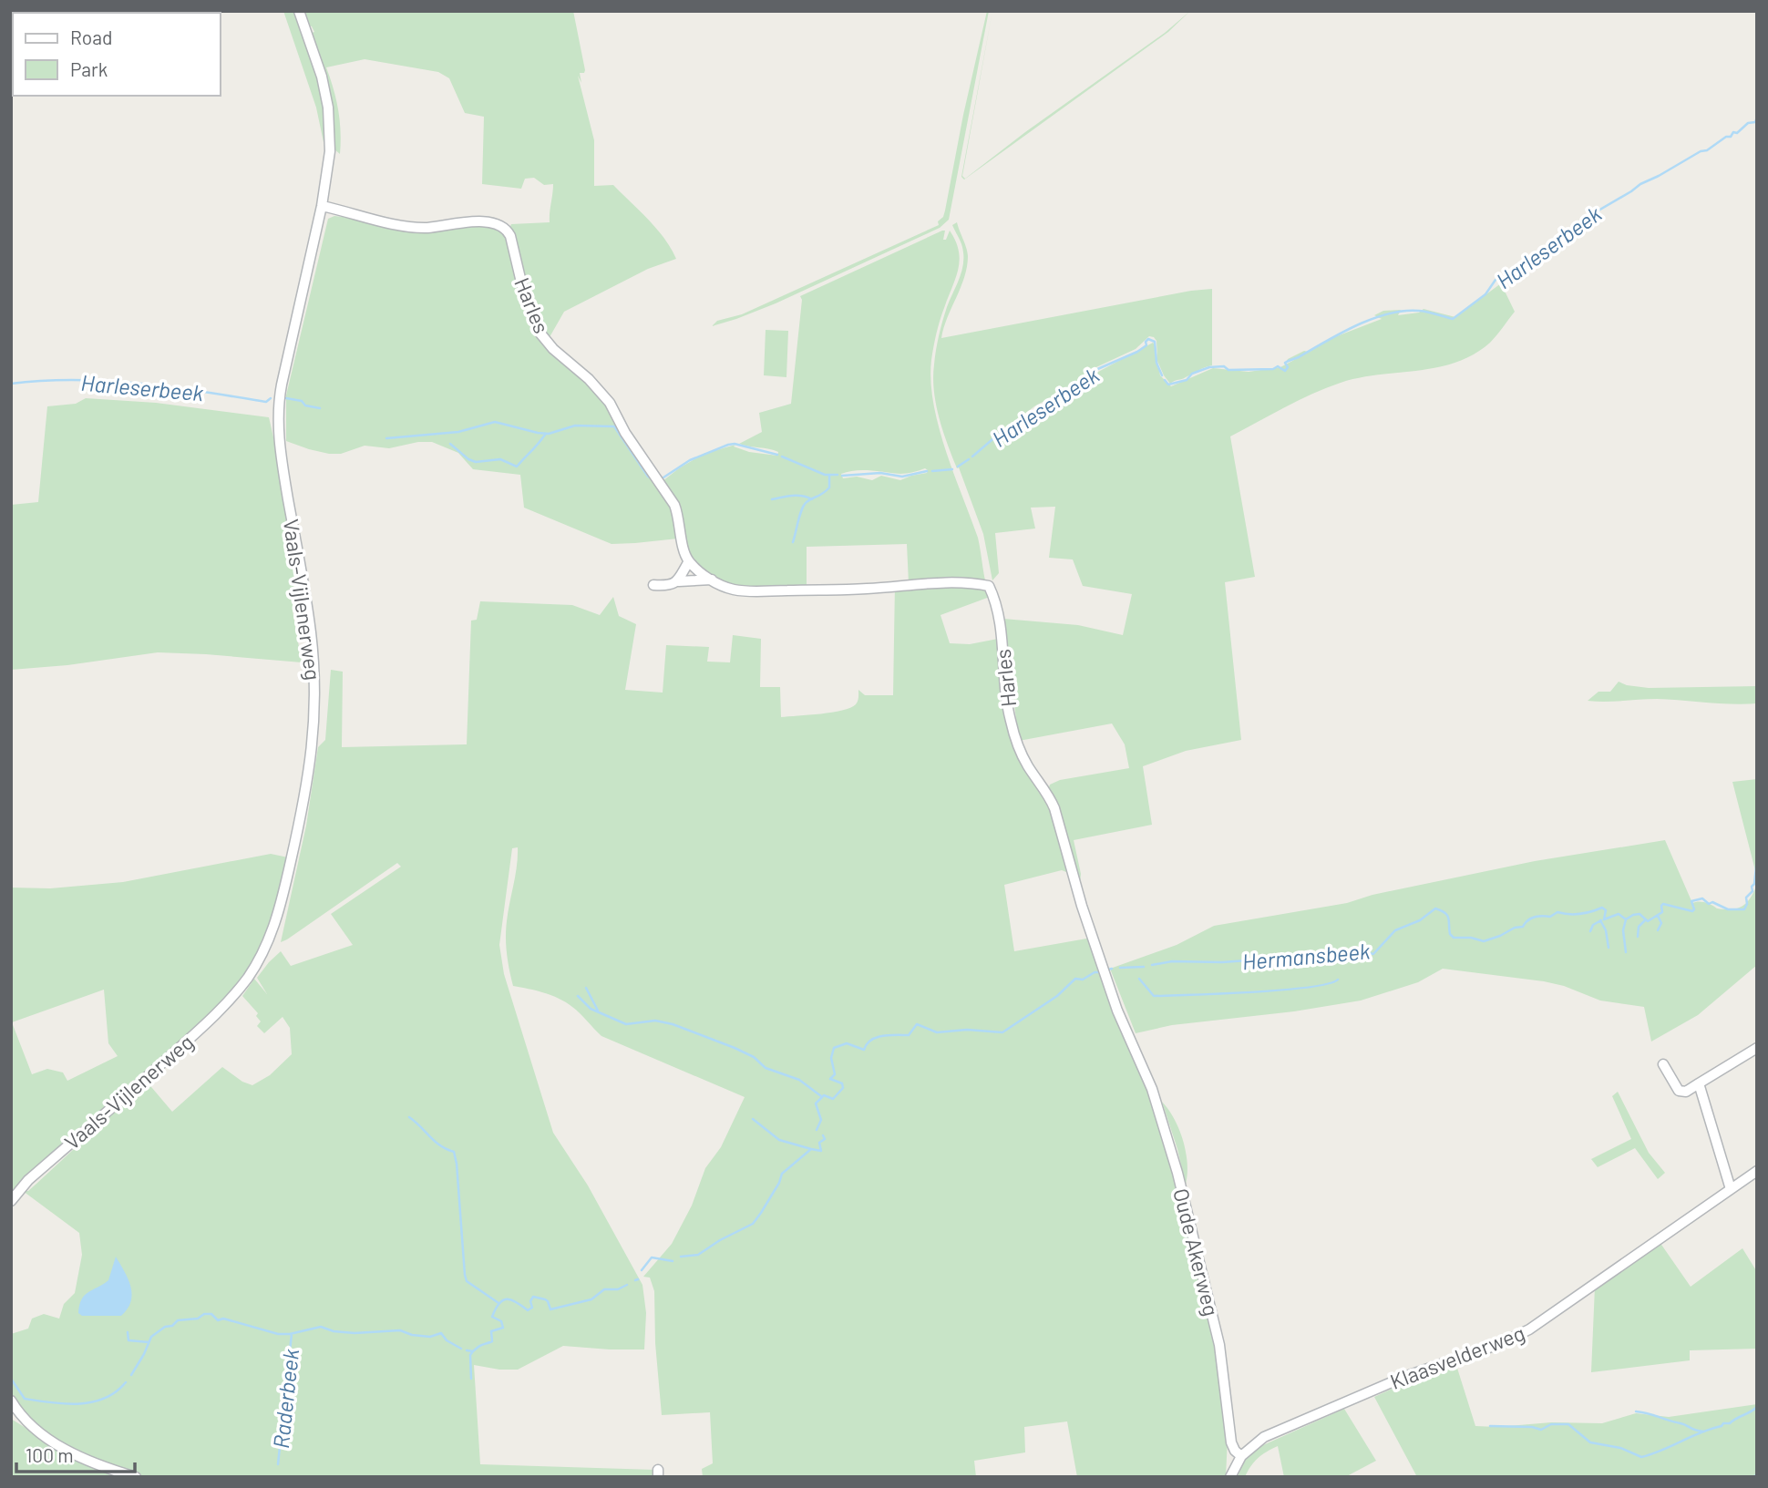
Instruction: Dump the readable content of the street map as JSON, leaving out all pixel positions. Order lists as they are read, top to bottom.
{
  "streets": {
    "street": [
      "Harles",
      "Vaals-Vijlenerweg",
      "Oude Akerweg",
      "Klaasvelderweg"
    ]
  },
  "crossings": [
    ["Harles", "Vaals-Vijlenerweg"],
    ["Harles", "Oude Akerweg"],
    ["Oude Akerweg", "Klaasvelderweg"]
  ],
  "water": ["Harleserbeek", "Hermansbeek", "Raderbeek"],
  "legend": ["Road", "Park"],
  "scale_bar": "100 m"
}
